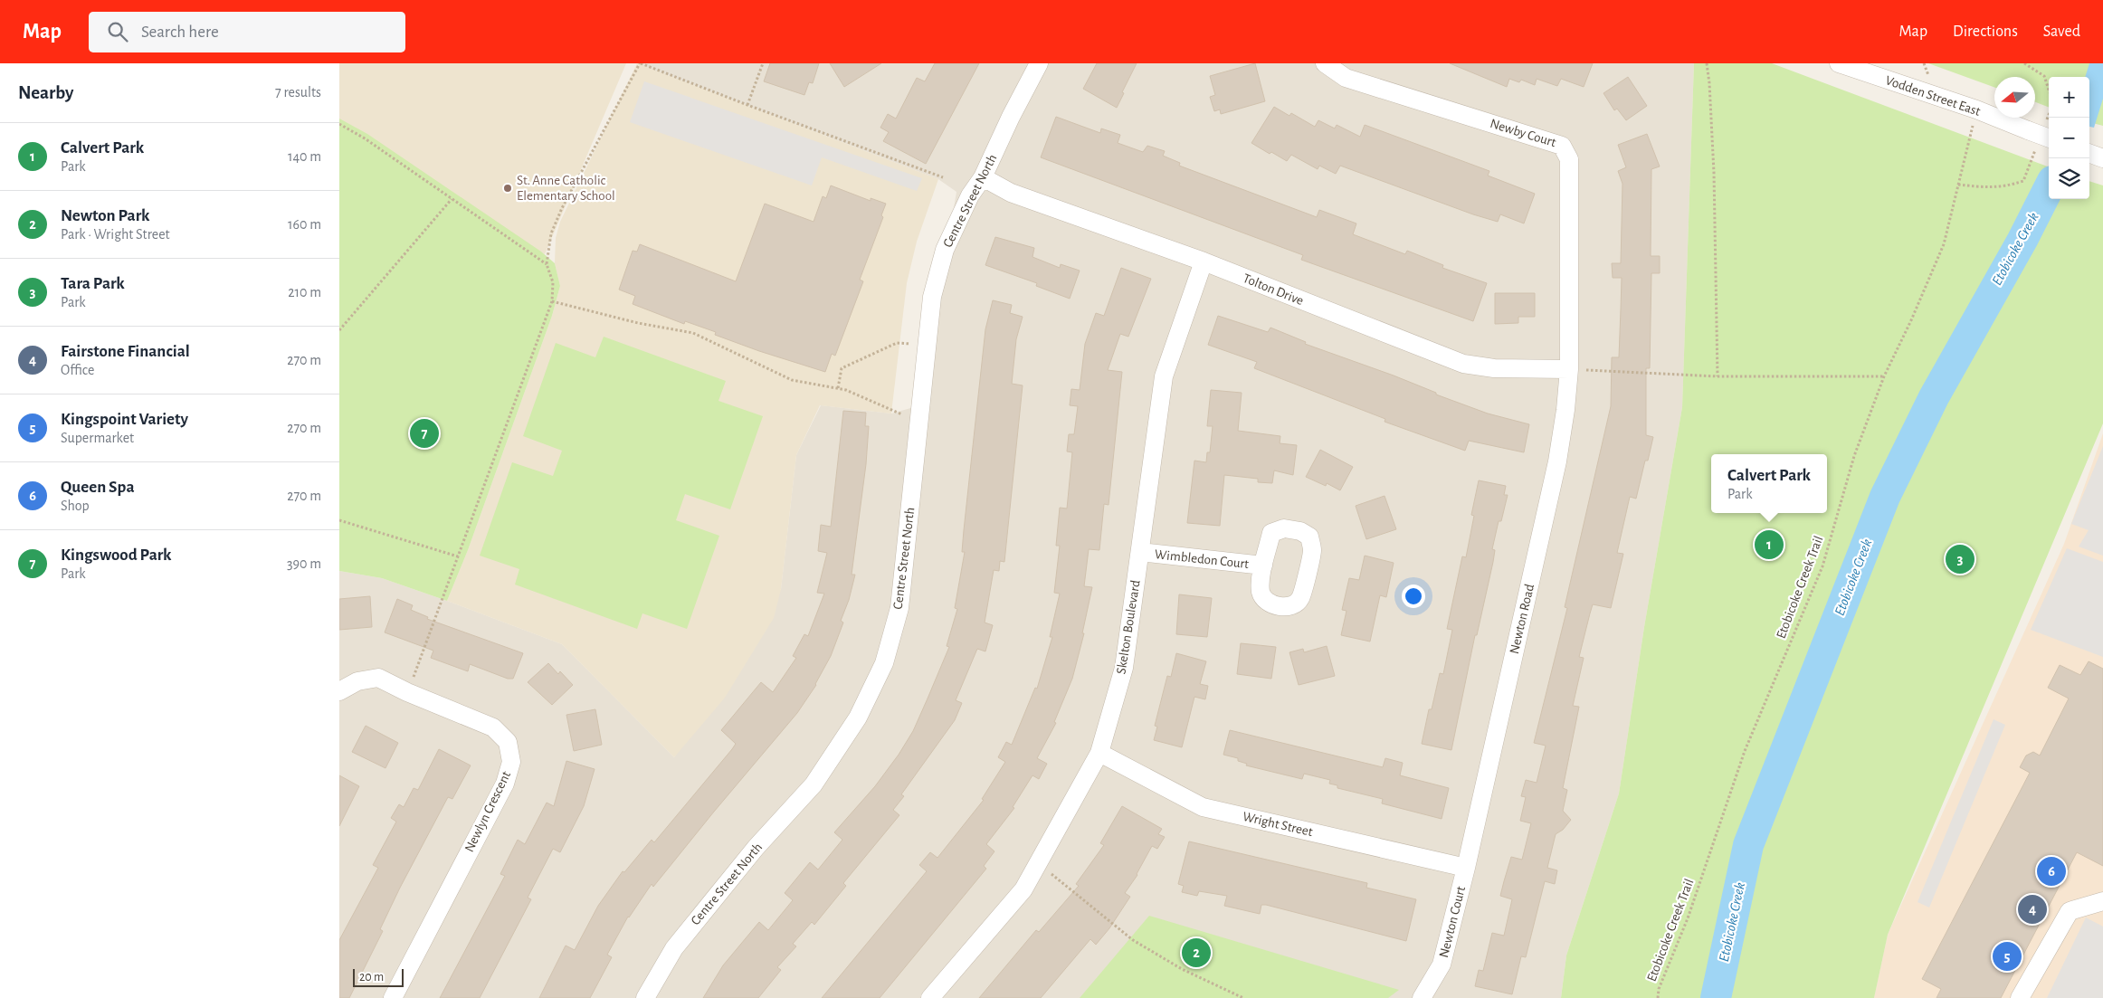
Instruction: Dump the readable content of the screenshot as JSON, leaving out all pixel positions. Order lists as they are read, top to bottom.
{
  "streets": {
    "street": [
      "Vodden Street East",
      "Newby Court",
      "Centre Street North",
      "Tolton Drive",
      "Wimbledon Court",
      "Newton Road",
      "Skelton Boulevard",
      "Newlyn Crescent",
      "Wright Street",
      "Newton Court"
    ],
    "path": ["Etobicoke Creek Trail"]
  },
  "crossings": [
    ["Vodden Street East", "Etobicoke Creek Trail"],
    ["Newby Court", "Tolton Drive"],
    ["Newby Court", "Newton Road"],
    ["Centre Street North", "Tolton Drive"],
    ["Tolton Drive", "Newton Road"],
    ["Tolton Drive", "Skelton Boulevard"],
    ["Wimbledon Court", "Skelton Boulevard"],
    ["Newton Road", "Wright Street"],
    ["Newton Road", "Newton Court"],
    ["Skelton Boulevard", "Wright Street"],
    ["Wright Street", "Newton Court"]
  ],
  "water": ["Etobicoke Creek"],
  "places": ["St. Anne Catholic Elementary School"],
  "scale_bar": "20 m",
  "north": "left",
  "page": {
    "header": "Map",
    "search": "Search here",
    "nav": ["Map", "Directions", "Saved"],
    "heading": ["Nearby", "7 results"],
    "map_buttons": ["+", "−"],
    "list": [
      {
        "mark": "1",
        "name": "Calvert Park",
        "note": "Park",
        "value": "140 m"
      },
      {
        "mark": "2",
        "name": "Newton Park",
        "note": "Park · Wright Street",
        "value": "160 m"
      },
      {
        "mark": "3",
        "name": "Tara Park",
        "note": "Park",
        "value": "210 m"
      },
      {
        "mark": "4",
        "name": "Fairstone Financial",
        "note": "Office",
        "value": "270 m"
      },
      {
        "mark": "5",
        "name": "Kingspoint Variety",
        "note": "Supermarket",
        "value": "270 m"
      },
      {
        "mark": "6",
        "name": "Queen Spa",
        "note": "Shop",
        "value": "270 m"
      },
      {
        "mark": "7",
        "name": "Kingswood Park",
        "note": "Park",
        "value": "390 m"
      }
    ],
    "pins": [
      "7",
      "1",
      "3",
      "6",
      "4",
      "2",
      "5"
    ],
    "popup": ["Calvert Park", "Park"],
    "scale": "20 m"
  }
}
